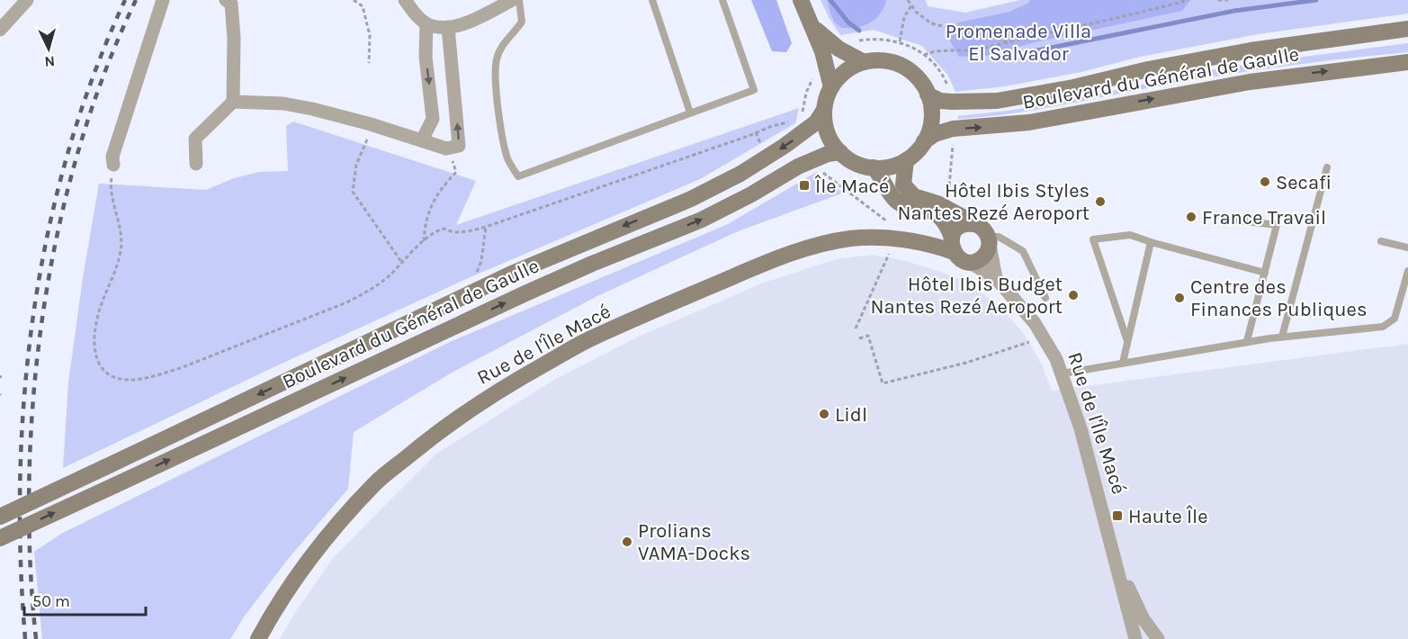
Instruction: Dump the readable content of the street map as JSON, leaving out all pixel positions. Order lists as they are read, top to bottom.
{
  "streets": {
    "main road": ["Boulevard du Général de Gaulle", "Rue de l'Île Macé"]
  },
  "parks": ["Promenade Villa El Salvador"],
  "places": {
    "other": [
      "Secafi",
      "Hôtel Ibis Styles Nantes Rezé Aeroport",
      "France Travail",
      "Hôtel Ibis Budget Nantes Rezé Aeroport",
      "Centre des Finances Publiques",
      "Lidl",
      "Prolians VAMA-Docks"
    ],
    "transit": ["Île Macé", "Haute Île"]
  },
  "scale_bar": "50 m",
  "north": "bottom"
}
